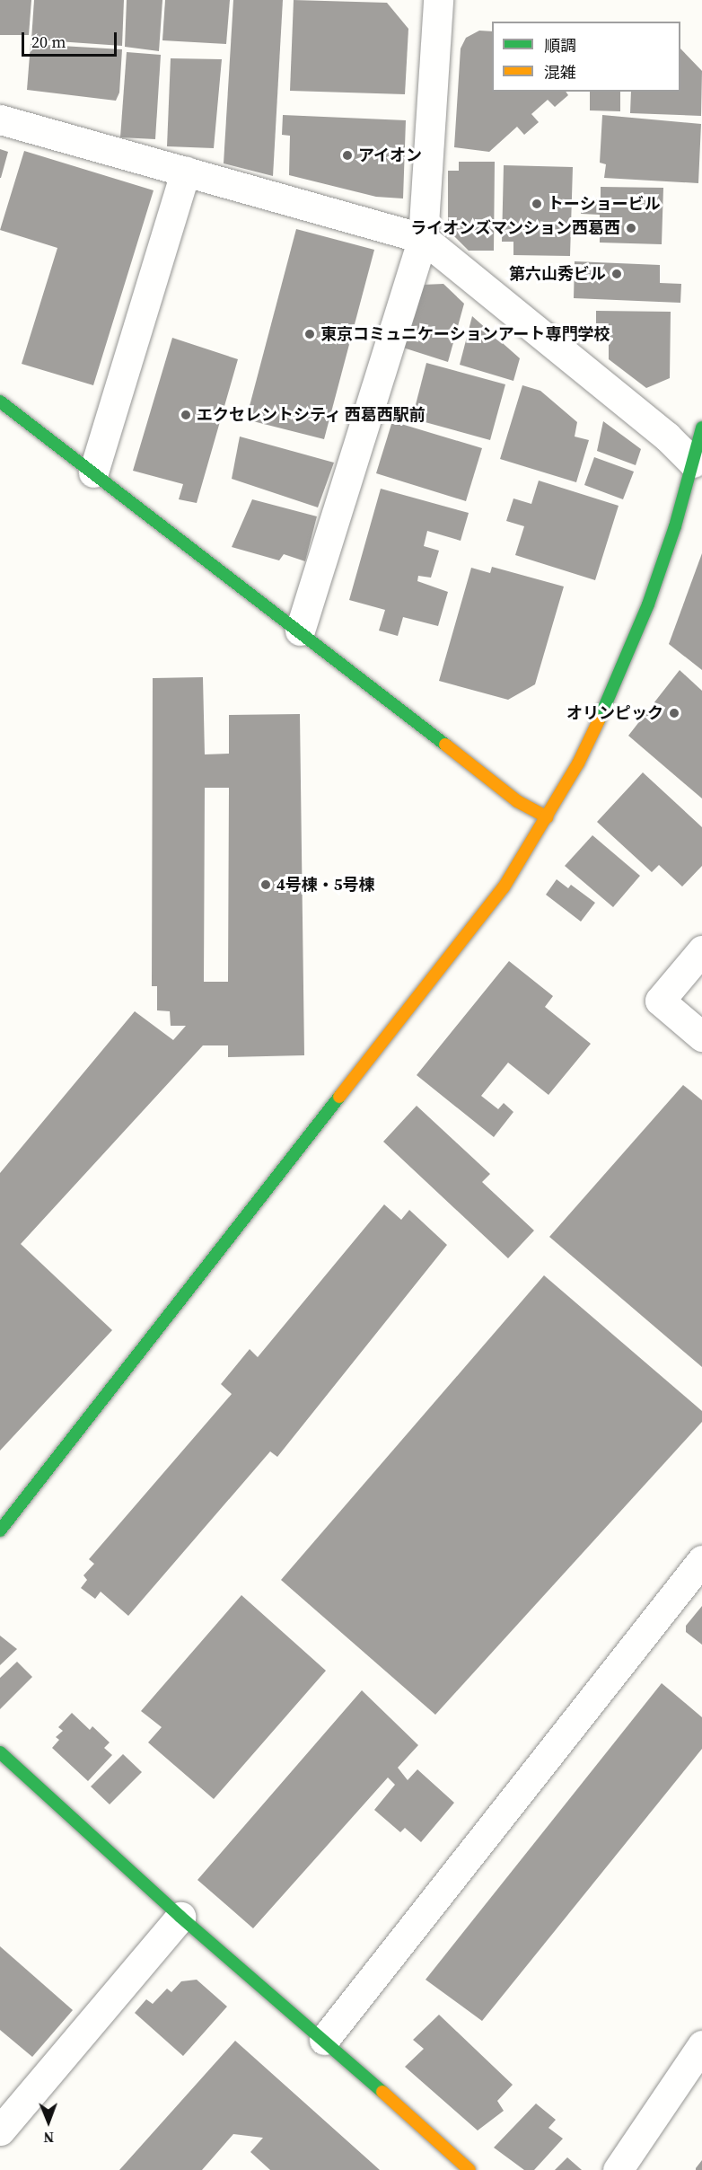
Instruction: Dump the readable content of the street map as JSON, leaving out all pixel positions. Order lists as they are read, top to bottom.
{
  "places": [
    "アイオン",
    "トーショービル",
    "ライオンズマンション西葛西",
    "第六山秀ビル",
    "東京コミュニケーションアート専門学校",
    "エクセレントシティ 西葛西駅前",
    "オリンピック",
    "4号棟・5号棟"
  ],
  "legend": ["順調", "混雑"],
  "scale_bar": "20 m",
  "north": "bottom"
}
